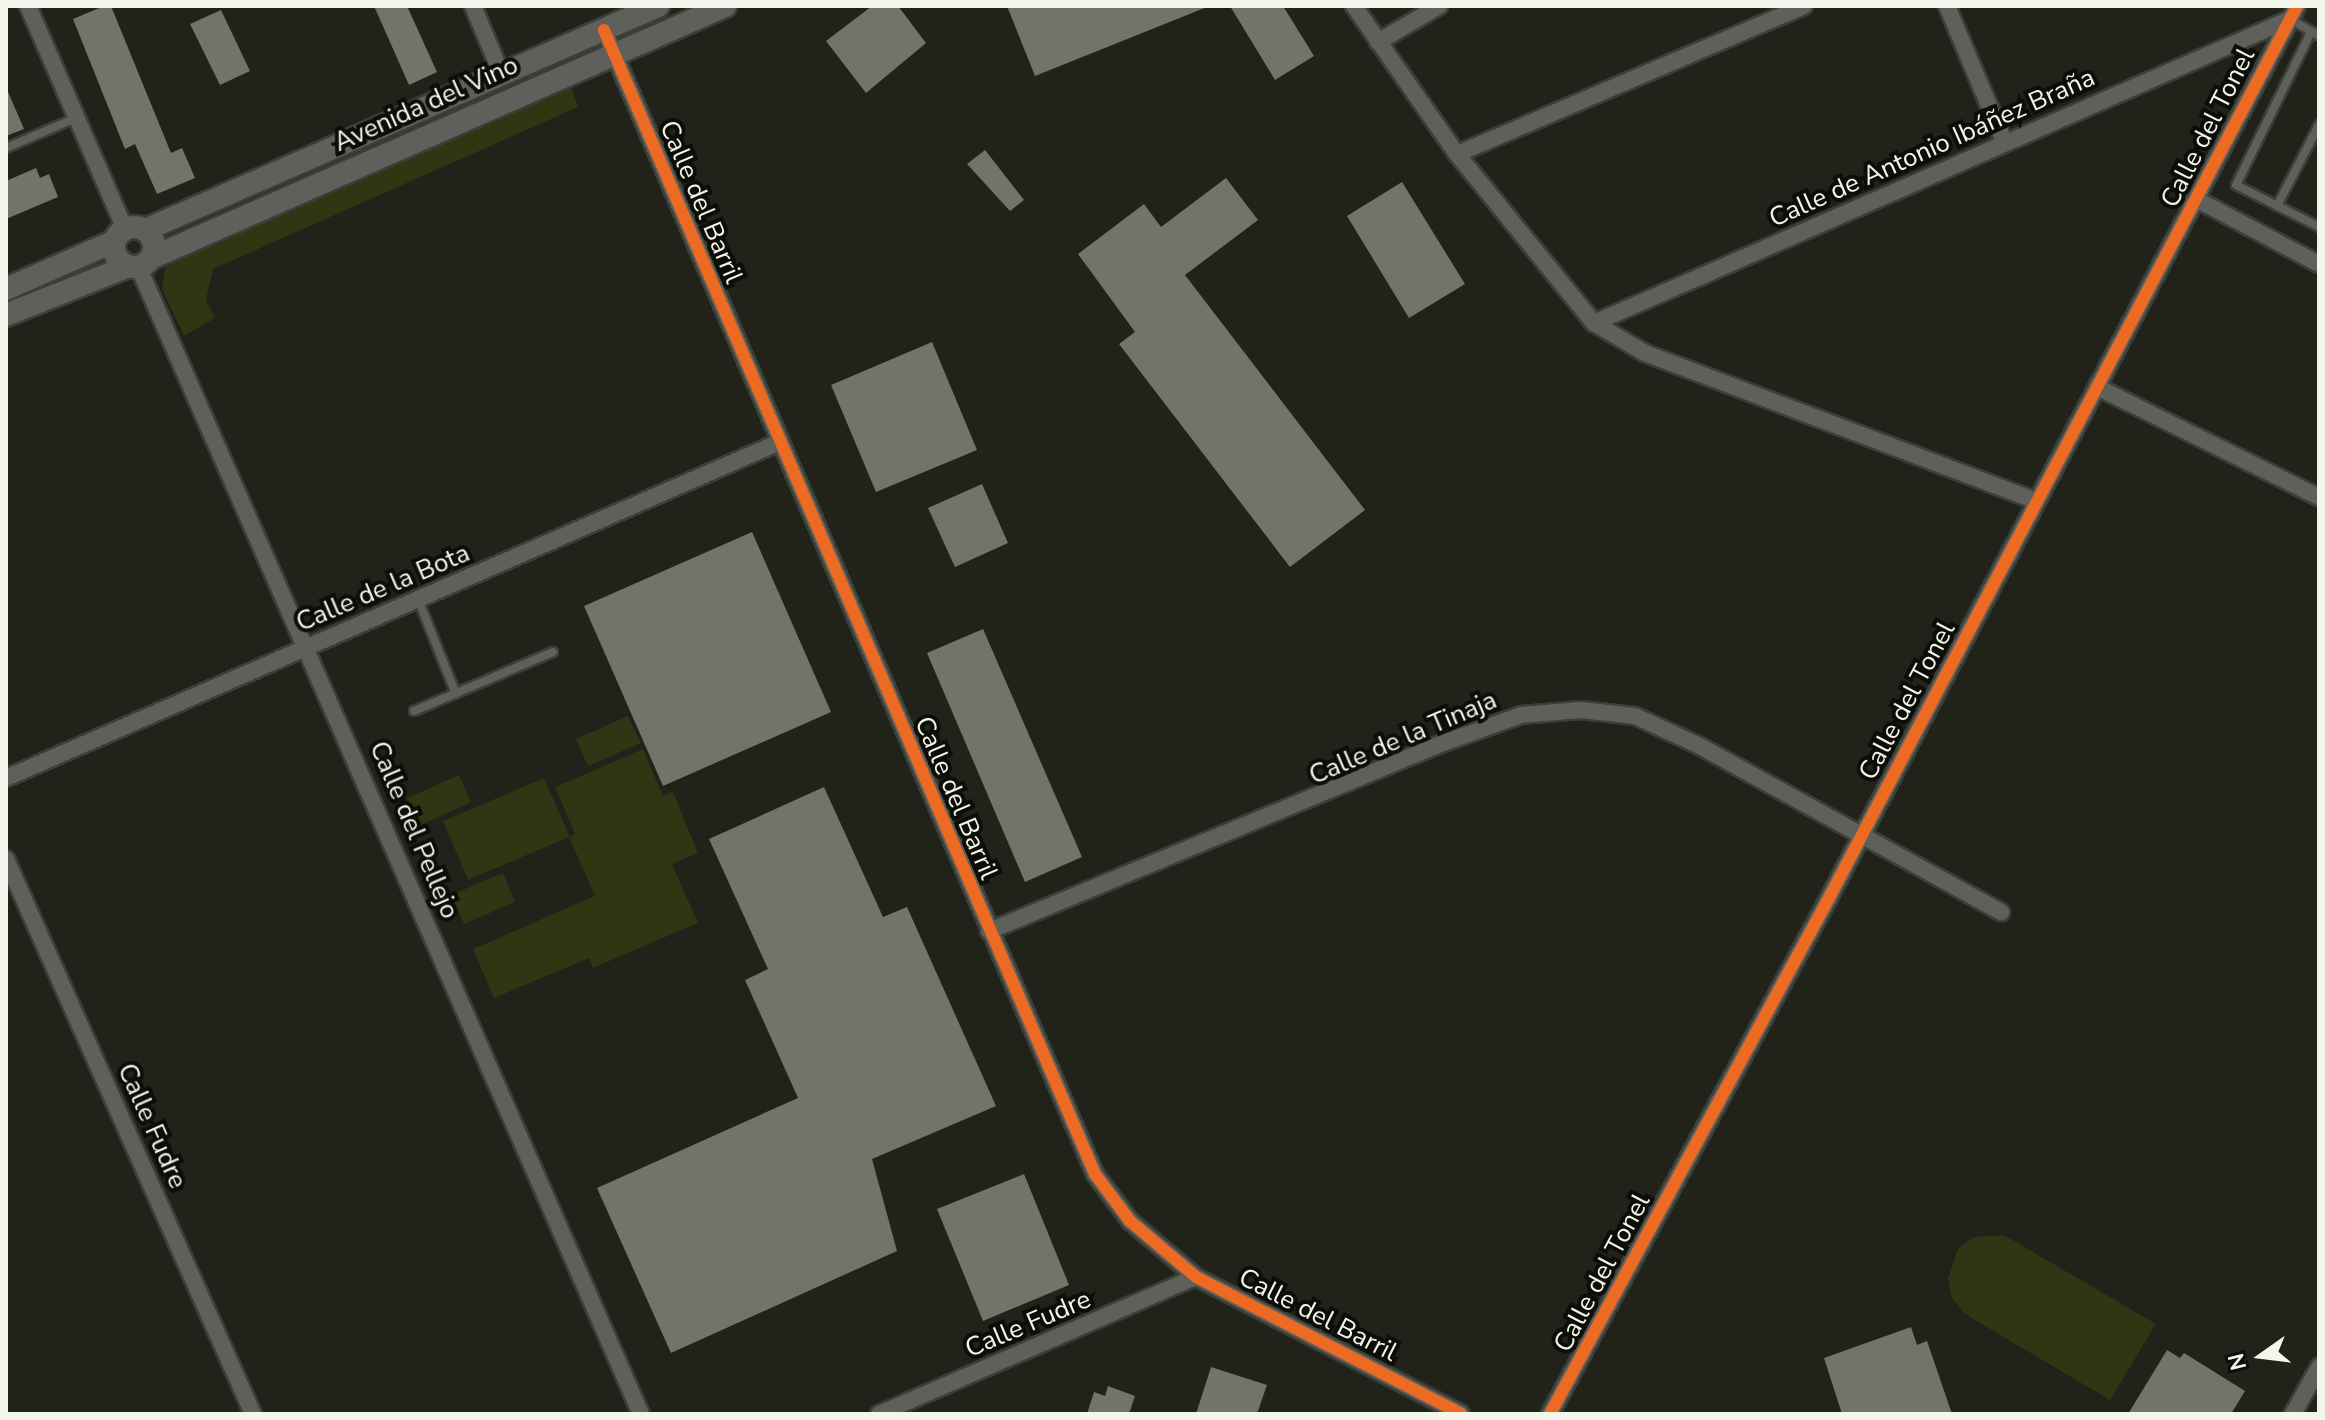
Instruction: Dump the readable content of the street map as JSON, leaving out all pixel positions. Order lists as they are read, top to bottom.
{
  "streets": {
    "street": [
      "Avenida del Vino",
      "Calle del Tonel",
      "Calle de Antonio Ibáñez Braña",
      "Calle del Barril",
      "Calle de la Bota",
      "Calle de la Tinaja",
      "Calle del Pellejo",
      "Calle Fudre"
    ]
  },
  "crossings": [
    ["Avenida del Vino", "Calle del Barril"],
    ["Avenida del Vino", "Calle del Pellejo"],
    ["Calle del Tonel", "Calle de Antonio Ibáñez Braña"],
    ["Calle del Tonel", "Calle de la Tinaja"],
    ["Calle del Barril", "Calle de la Bota"],
    ["Calle del Barril", "Calle de la Tinaja"],
    ["Calle del Barril", "Calle Fudre"],
    ["Calle de la Bota", "Calle del Pellejo"]
  ],
  "north": "left"
}
